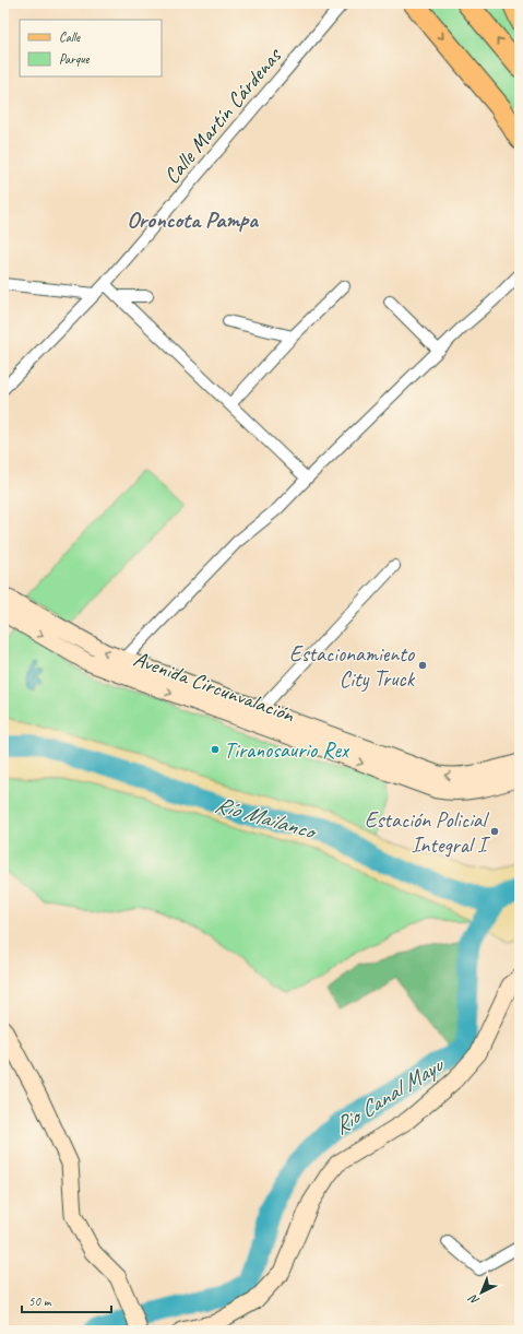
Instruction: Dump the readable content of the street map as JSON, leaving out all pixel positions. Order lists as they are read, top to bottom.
{
  "streets": {
    "main road": ["Avenida Circunvalación"],
    "street": ["Calle Martín Cárdenas"]
  },
  "districts": ["Oroncota Pampa"],
  "water": ["Río Mailanco", "Rio Canal Mayu"],
  "places": ["Estacionamiento City Truck", "Tiranosaurio Rex", "Estación Policial Integral I"],
  "legend": ["Calle", "Parque"],
  "scale_bar": "50 m",
  "north": "bottom left"
}
